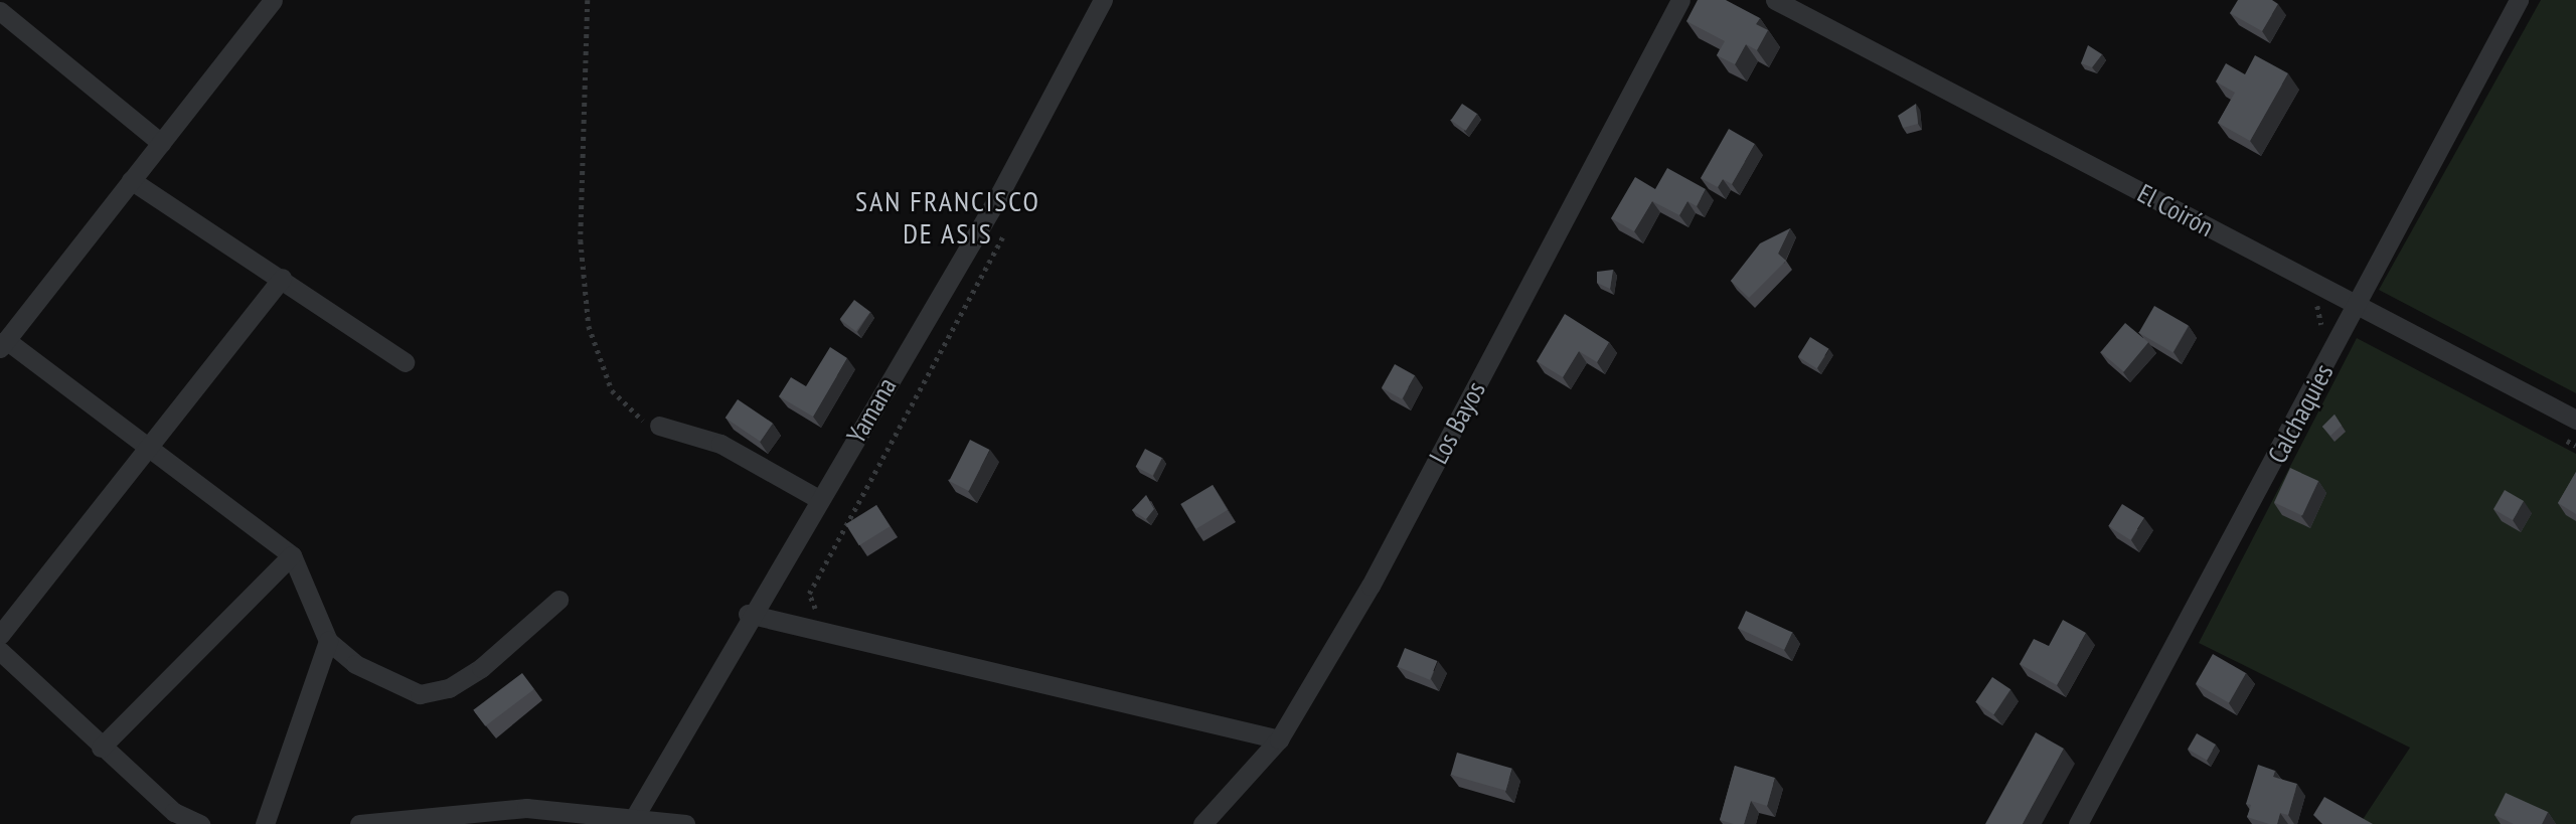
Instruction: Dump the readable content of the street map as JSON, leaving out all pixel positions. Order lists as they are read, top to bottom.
{
  "streets": {
    "street": [
      "El Coirón",
      "Yamana",
      "Calchaquies",
      "Los Bayos"
    ]
  },
  "crossings": [
    ["El Coirón", "Calchaquies"]
  ],
  "districts": ["SAN FRANCISCO DE ASIS"]
}
